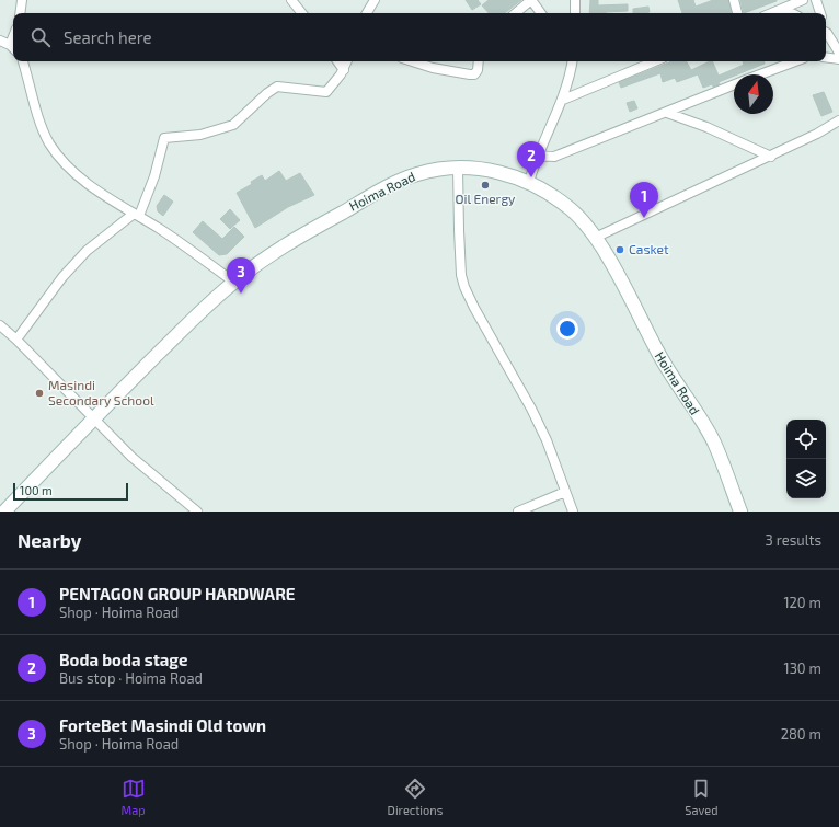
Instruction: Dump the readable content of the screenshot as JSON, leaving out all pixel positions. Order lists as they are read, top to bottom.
{
  "streets": {
    "main road": ["Hoima Road"]
  },
  "places": ["Oil Energy", "Casket", "Masindi Secondary School"],
  "scale_bar": "100 m",
  "north": "top",
  "page": {
    "search": "Search here",
    "pins": ["2", "1", "3"],
    "scale": "100 m",
    "heading": ["Nearby", "3 results"],
    "list": [
      {
        "mark": "1",
        "name": "PENTAGON GROUP HARDWARE",
        "note": "Shop · Hoima Road",
        "value": "120 m"
      },
      {
        "mark": "2",
        "name": "Boda boda stage",
        "note": "Bus stop · Hoima Road",
        "value": "130 m"
      },
      {
        "mark": "3",
        "name": "ForteBet Masindi Old town",
        "note": "Shop · Hoima Road",
        "value": "280 m"
      }
    ],
    "nav": ["Map", "Directions", "Saved"]
  }
}
